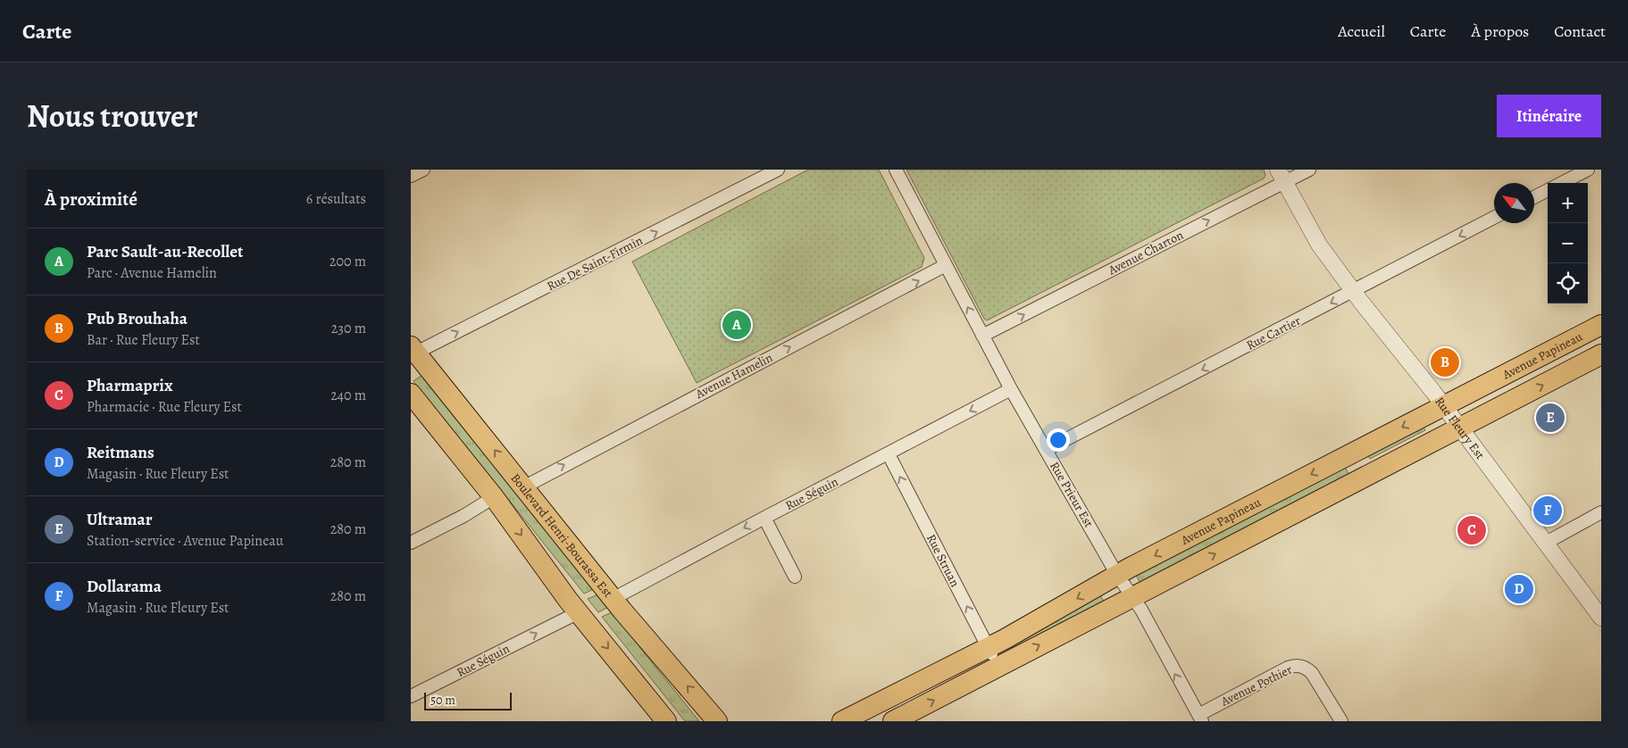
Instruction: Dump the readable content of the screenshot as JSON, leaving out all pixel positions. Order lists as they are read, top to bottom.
{
  "streets": {
    "main road": ["Avenue Papineau", "Boulevard Henri-Bourassa Est"],
    "street": [
      "Avenue Charton",
      "Rue De Saint-Firmin",
      "Rue Cartier",
      "Avenue Hamelin",
      "Rue Fleury Est",
      "Rue Séguin",
      "Rue Prieur Est",
      "Rue Struan",
      "Avenue Pothier"
    ]
  },
  "crossings": [
    ["Avenue Charton", "Rue Fleury Est"],
    ["Avenue Charton", "Rue Prieur Est"],
    ["Rue De Saint-Firmin", "Boulevard Henri-Bourassa Est"],
    ["Rue Cartier", "Rue Fleury Est"],
    ["Rue Cartier", "Rue Prieur Est"],
    ["Avenue Papineau", "Rue Fleury Est"],
    ["Avenue Papineau", "Rue Prieur Est"],
    ["Avenue Papineau", "Rue Struan"],
    ["Avenue Hamelin", "Rue Prieur Est"],
    ["Avenue Hamelin", "Boulevard Henri-Bourassa Est"],
    ["Rue Séguin", "Rue Prieur Est"],
    ["Rue Séguin", "Boulevard Henri-Bourassa Est"],
    ["Rue Séguin", "Rue Struan"],
    ["Rue Prieur Est", "Avenue Pothier"]
  ],
  "one_way": [
    "Avenue Charton",
    "Rue De Saint-Firmin",
    "Rue Cartier",
    "Avenue Hamelin",
    "Rue Struan"
  ],
  "scale_bar": "50 m",
  "north": "top left",
  "page": {
    "header": "Carte",
    "nav": [
      "Accueil",
      "Carte",
      "À propos",
      "Contact"
    ],
    "title": "Nous trouver",
    "buttons": "Itinéraire",
    "heading": ["À proximité", "6 résultats"],
    "map_buttons": ["+", "−"],
    "list": [
      {
        "mark": "A",
        "name": "Parc Sault-au-Recollet",
        "note": "Parc · Avenue Hamelin",
        "value": "200 m"
      },
      {
        "mark": "B",
        "name": "Pub Brouhaha",
        "note": "Bar · Rue Fleury Est",
        "value": "230 m"
      },
      {
        "mark": "C",
        "name": "Pharmaprix",
        "note": "Pharmacie · Rue Fleury Est",
        "value": "240 m"
      },
      {
        "mark": "D",
        "name": "Reitmans",
        "note": "Magasin · Rue Fleury Est",
        "value": "280 m"
      },
      {
        "mark": "E",
        "name": "Ultramar",
        "note": "Station-service · Avenue Papineau",
        "value": "280 m"
      },
      {
        "mark": "F",
        "name": "Dollarama",
        "note": "Magasin · Rue Fleury Est",
        "value": "280 m"
      }
    ],
    "pins": [
      "A",
      "B",
      "E",
      "F",
      "C",
      "D"
    ],
    "scale": "50 m"
  }
}
